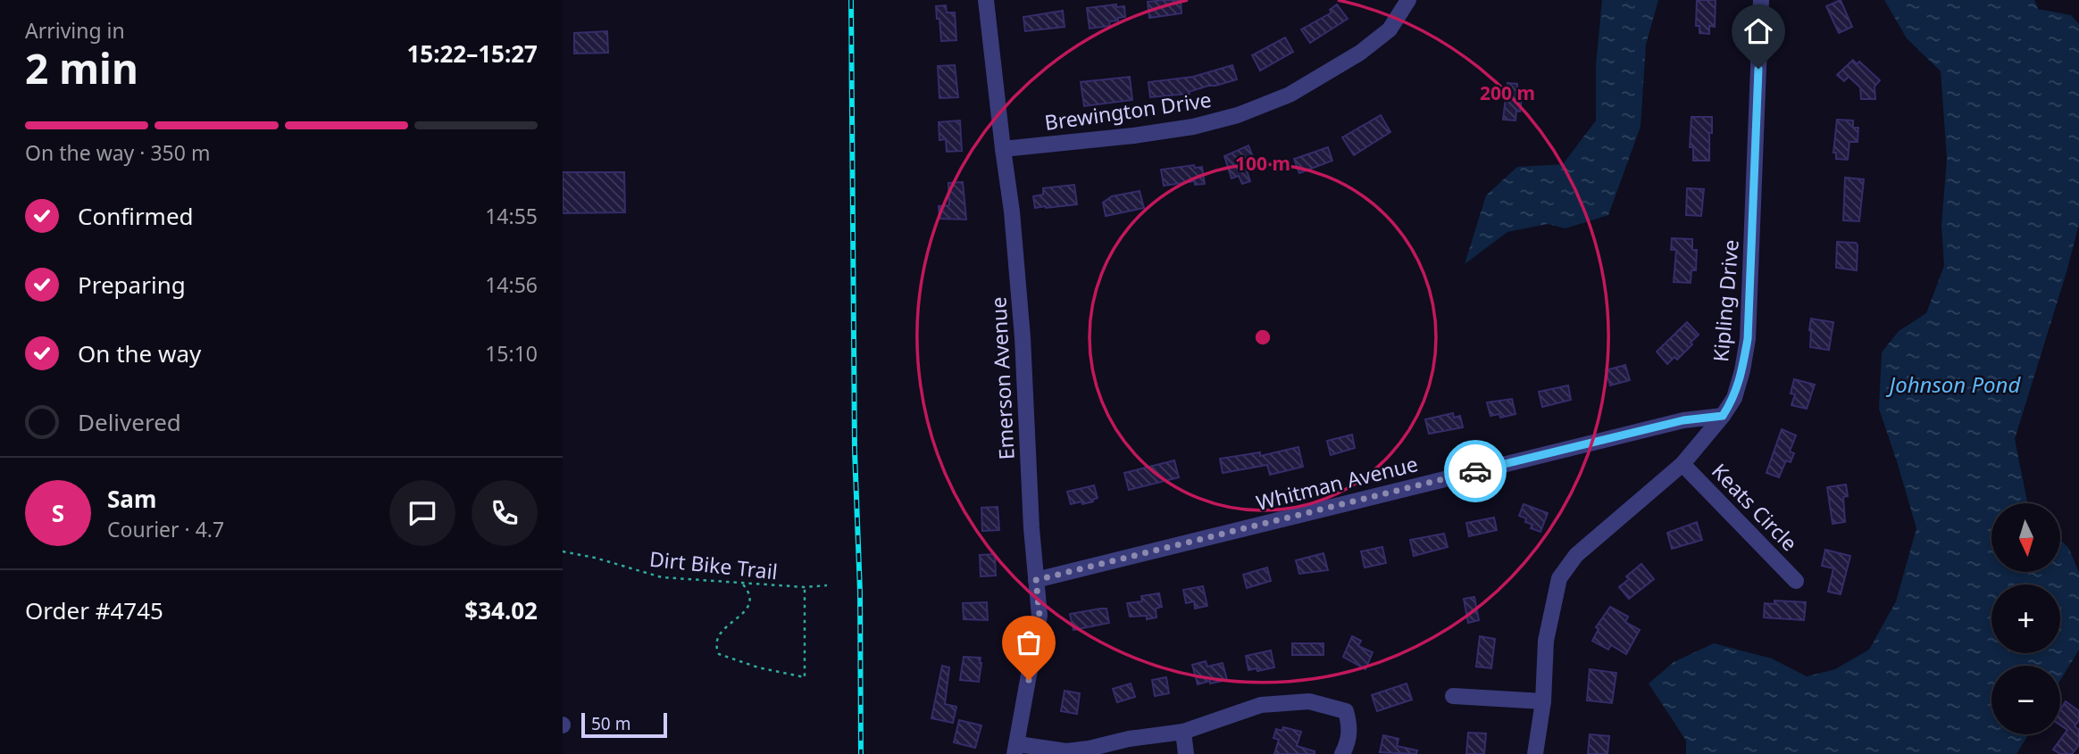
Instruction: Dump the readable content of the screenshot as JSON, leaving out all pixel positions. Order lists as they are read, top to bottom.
{
  "streets": {
    "street": [
      "Brewington Drive",
      "Kipling Drive",
      "Emerson Avenue",
      "Whitman Avenue",
      "Keats Circle"
    ],
    "path": ["Dirt Bike Trail"]
  },
  "crossings": [
    ["Brewington Drive", "Emerson Avenue"],
    ["Kipling Drive", "Whitman Avenue"],
    ["Kipling Drive", "Keats Circle"],
    ["Emerson Avenue", "Whitman Avenue"]
  ],
  "water": ["Johnson Pond"],
  "scale_bar": "50 m",
  "north": "bottom",
  "page": {
    "heading": ["2 min", "Arriving in", "15:22–15:27"],
    "panel": [
      "Sam",
      "Courier · 4.7",
      "Order #4745",
      "$34.02"
    ],
    "bar": "On the way · 350 m",
    "list": [
      ["Confirmed", "14:55"],
      ["Preparing", "14:56"],
      ["On the way", "15:10"],
      "Delivered"
    ],
    "round": "S",
    "map_buttons": ["+", "−"],
    "scale": "50 m"
  },
  "rings": ["200 m", "100 m"]
}
